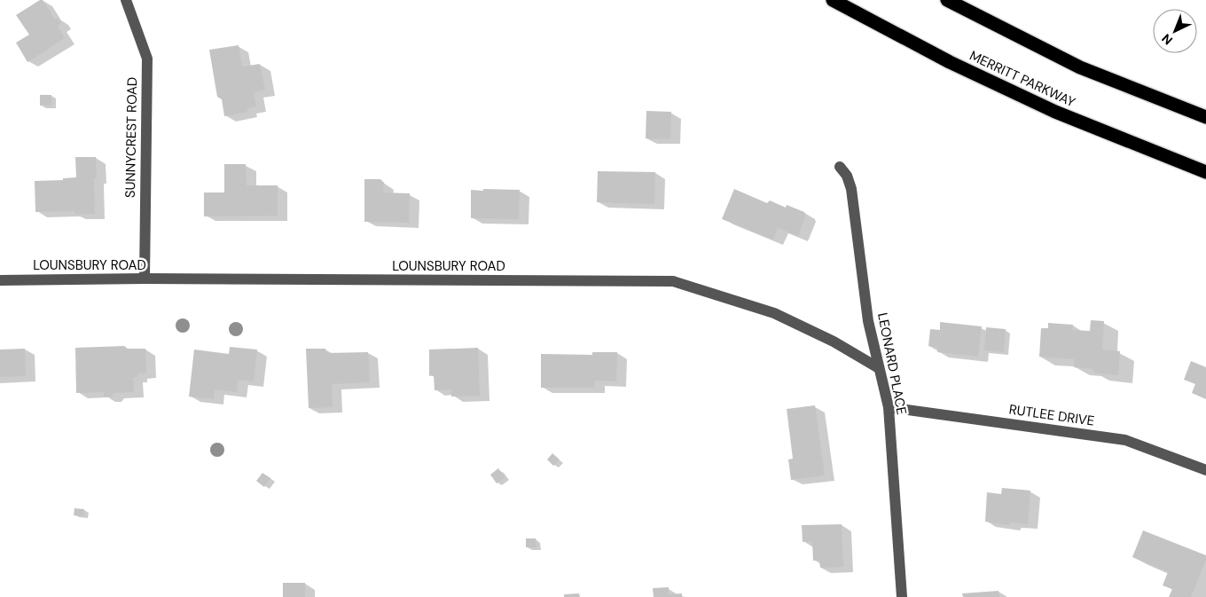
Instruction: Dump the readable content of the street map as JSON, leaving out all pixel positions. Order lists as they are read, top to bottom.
{
  "streets": {
    "highway": ["MERRITT PARKWAY"],
    "street": [
      "SUNNYCREST ROAD",
      "LOUNSBURY ROAD",
      "LEONARD PLACE",
      "RUTLEE DRIVE"
    ]
  },
  "crossings": [
    ["SUNNYCREST ROAD", "LOUNSBURY ROAD"],
    ["LOUNSBURY ROAD", "LEONARD PLACE"],
    ["LEONARD PLACE", "RUTLEE DRIVE"]
  ],
  "north": "bottom left"
}
